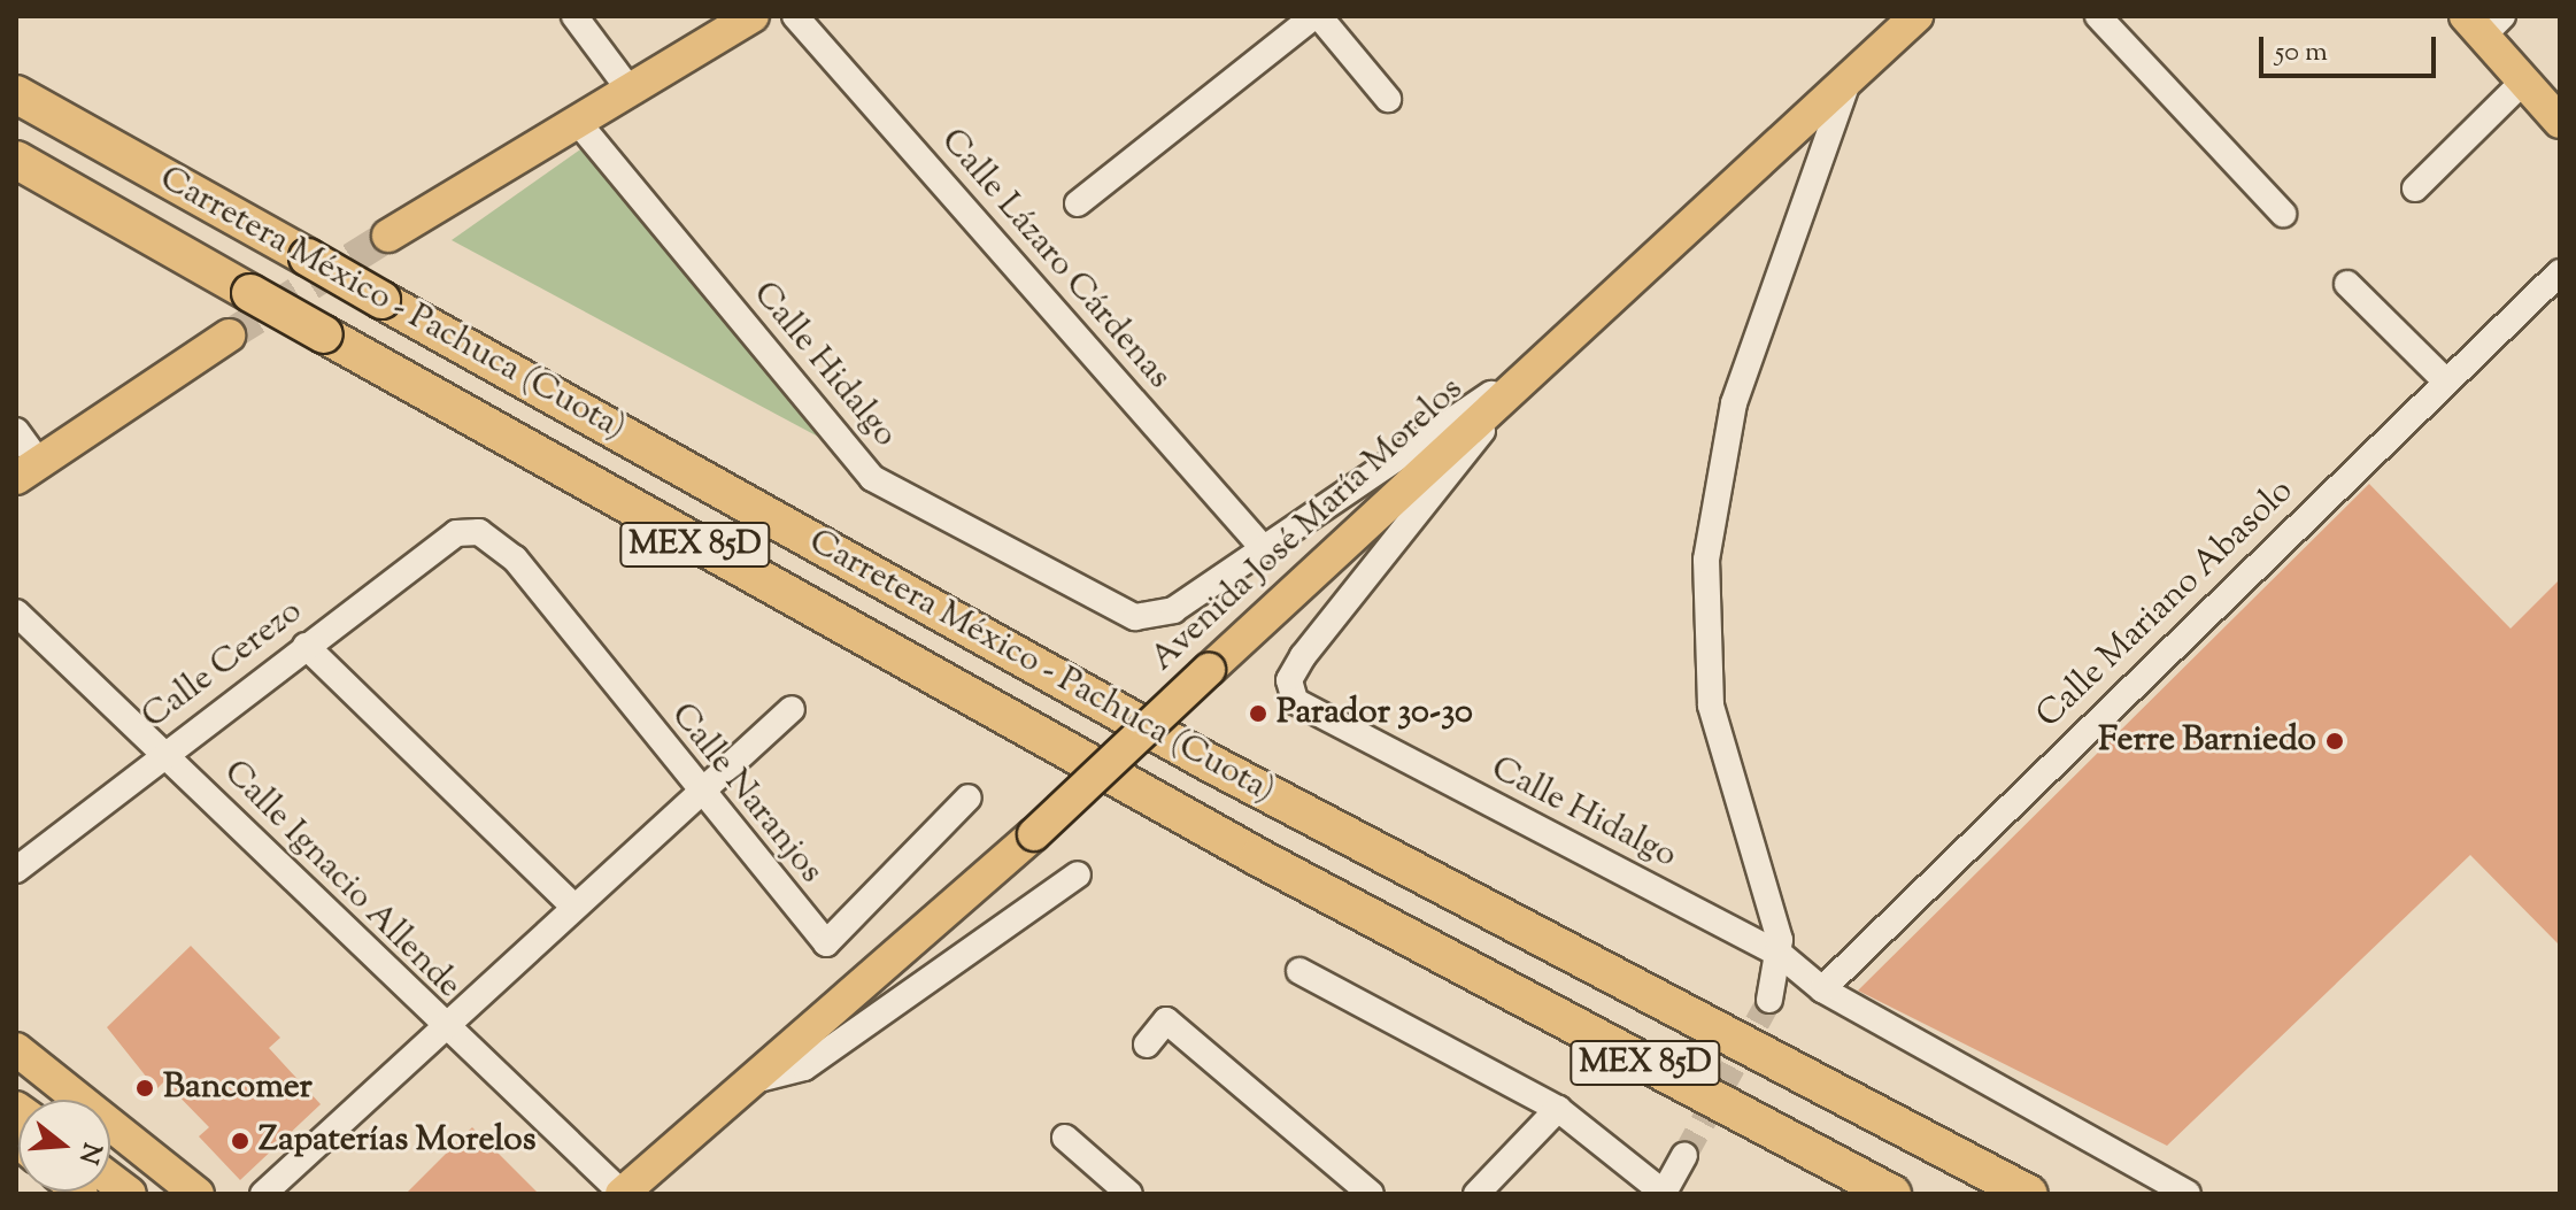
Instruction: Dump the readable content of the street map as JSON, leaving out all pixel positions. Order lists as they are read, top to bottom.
{
  "streets": {
    "highway": ["Carretera México - Pachuca (Cuota)", "MEX 85D"],
    "main road": ["Avenida José María Morelos"],
    "street": [
      "Calle Lázaro Cárdenas",
      "Calle Hidalgo",
      "Calle Mariano Abasolo",
      "Calle Cerezo",
      "Calle Naranjos",
      "Calle Ignacio Allende"
    ]
  },
  "crossings": [
    ["Calle Lázaro Cárdenas", "Calle Hidalgo"],
    ["Calle Hidalgo", "Avenida José María Morelos"],
    ["Calle Hidalgo", "Calle Mariano Abasolo"],
    ["Avenida José María Morelos", "Calle Ignacio Allende"],
    ["Calle Cerezo", "Calle Naranjos"],
    ["Calle Cerezo", "Calle Ignacio Allende"]
  ],
  "places": [
    "Parador 30-30",
    "Ferre Barniedo",
    "Bancomer",
    "Zapaterías Morelos"
  ],
  "scale_bar": "50 m",
  "north": "right"
}
